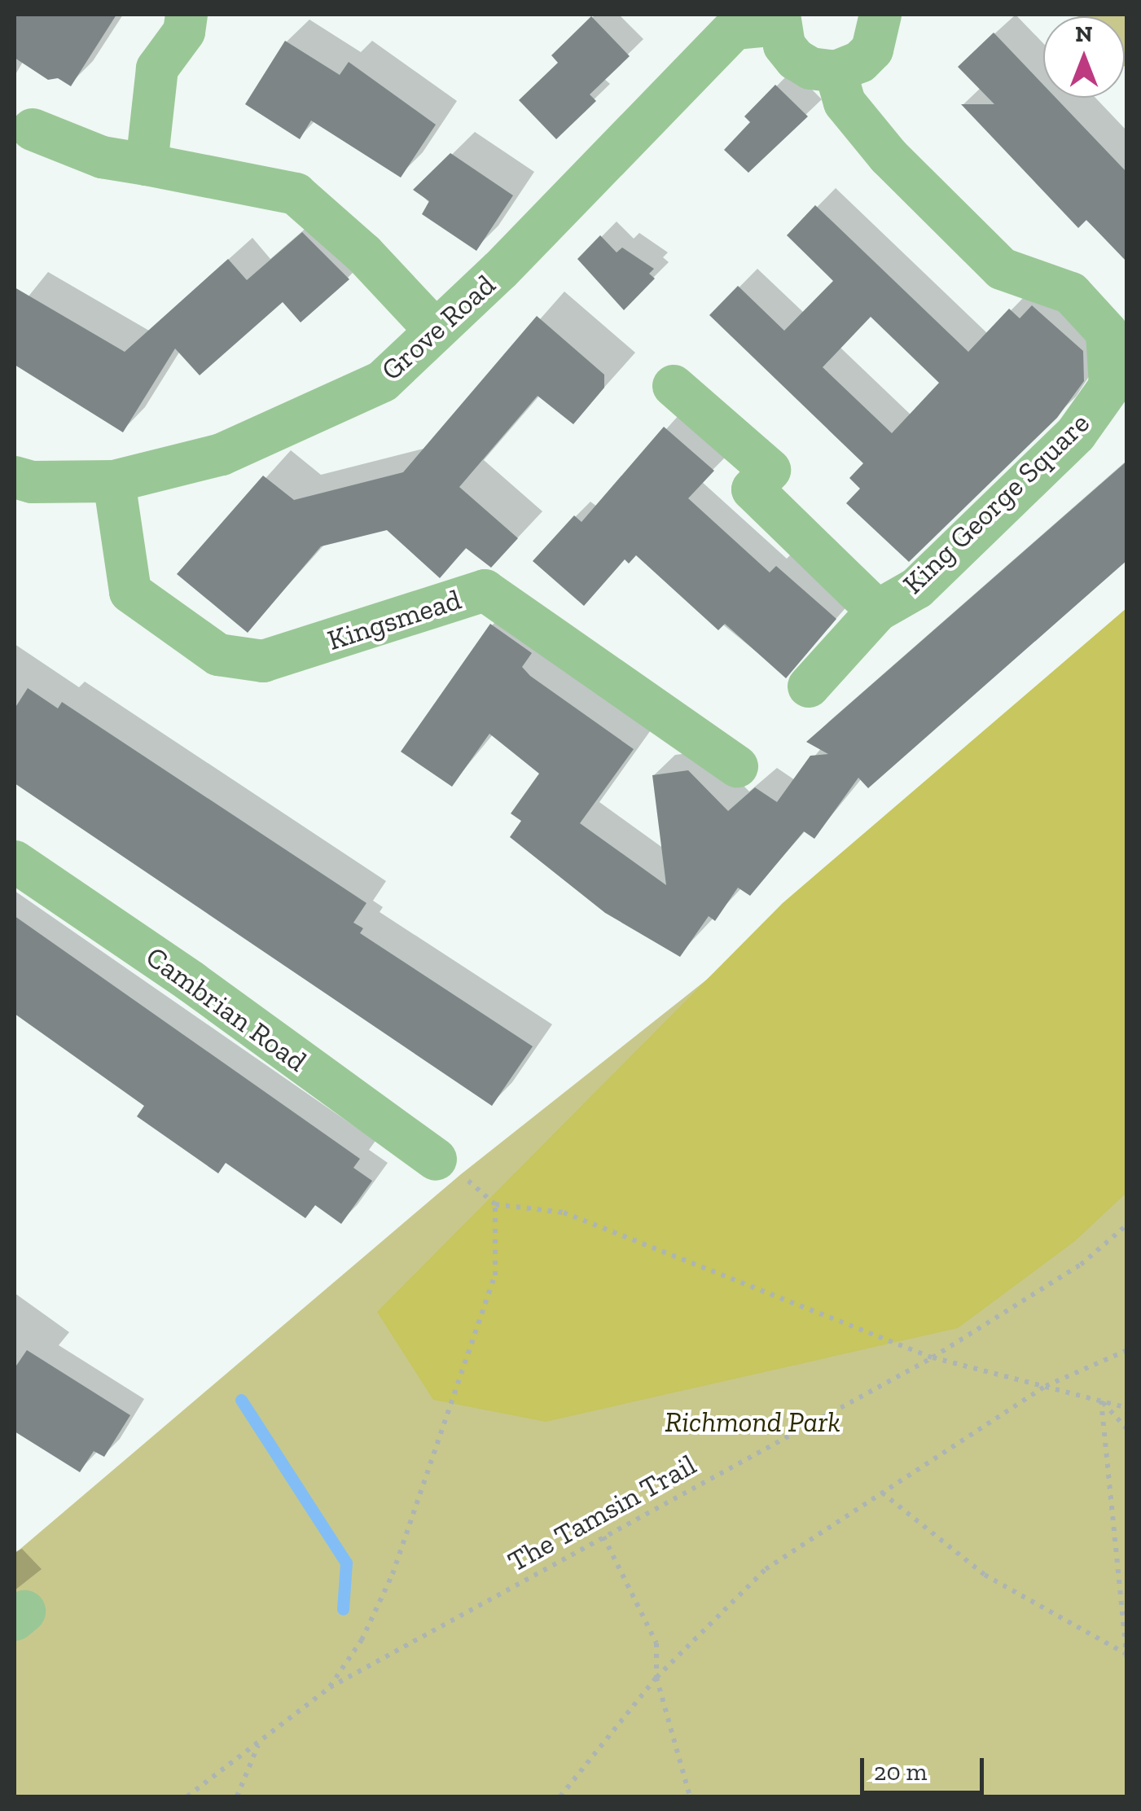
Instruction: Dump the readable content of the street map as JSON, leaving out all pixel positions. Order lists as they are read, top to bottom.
{
  "streets": {
    "street": [
      "Grove Road",
      "King George Square",
      "Kingsmead",
      "Cambrian Road"
    ],
    "path": ["The Tamsin Trail"]
  },
  "crossings": [
    ["Grove Road", "Kingsmead"]
  ],
  "parks": ["Richmond Park"],
  "scale_bar": "20 m",
  "north": "top"
}
